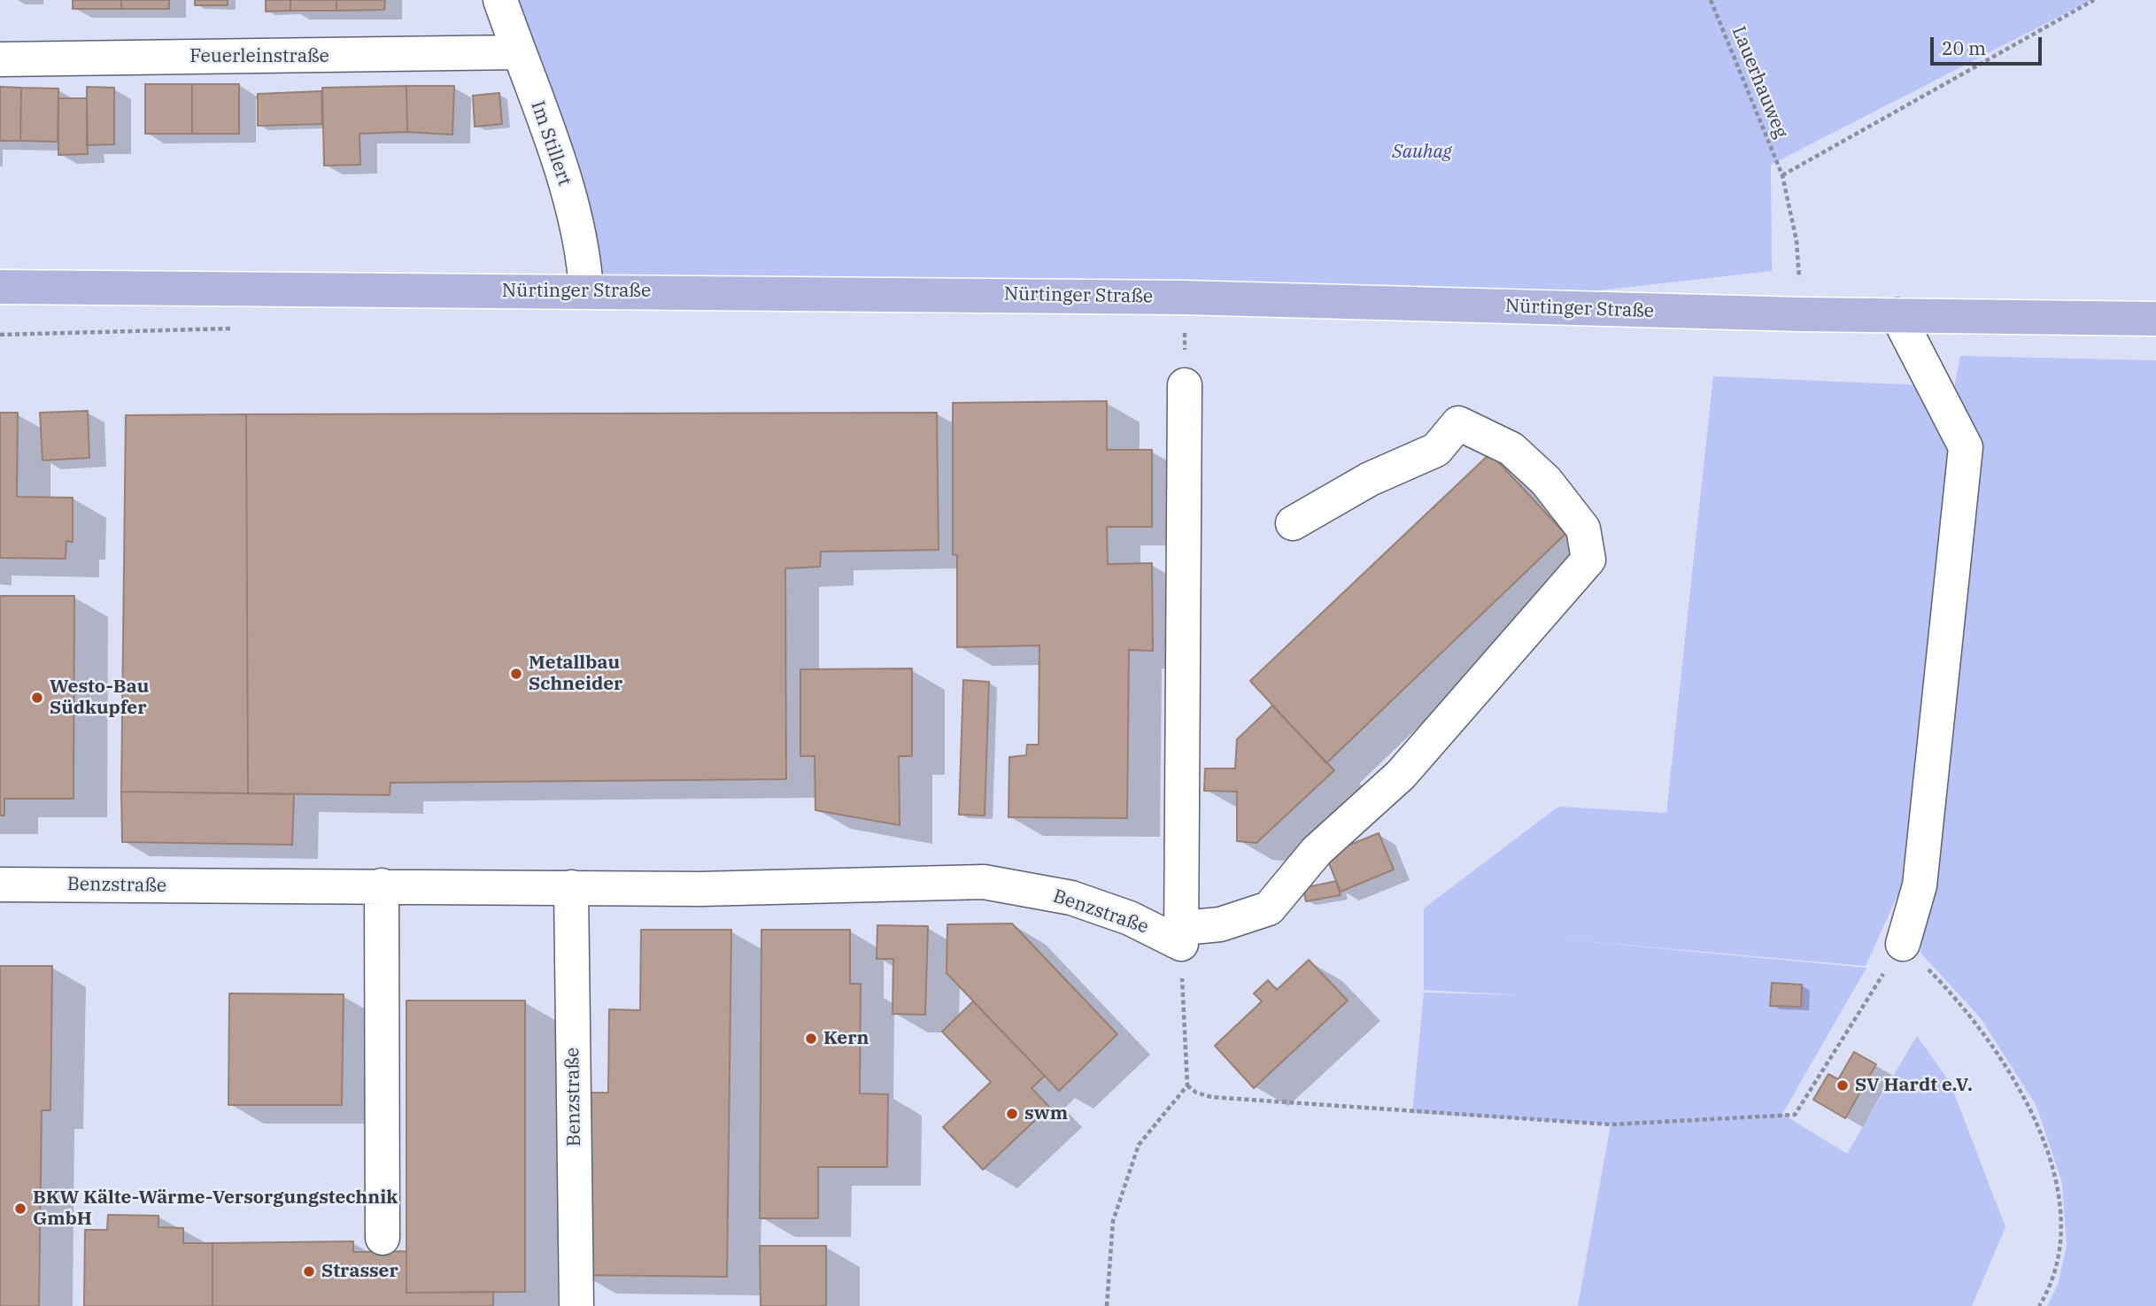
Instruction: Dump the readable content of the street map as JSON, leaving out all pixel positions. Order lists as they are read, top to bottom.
{
  "streets": {
    "main road": ["Nürtinger Straße"],
    "street": ["Feuerleinstraße", "Im Stillert", "Benzstraße"],
    "path": ["Lauerhauweg"]
  },
  "crossings": [
    ["Feuerleinstraße", "Im Stillert"],
    ["Im Stillert", "Nürtinger Straße"]
  ],
  "parks": ["Sauhag"],
  "places": [
    "Metallbau Schneider",
    "Westo-Bau Südkupfer",
    "Kern",
    "SV Hardt e.V.",
    "swm",
    "BKW Kälte-Wärme-Versorgungstechnik GmbH",
    "Strasser"
  ],
  "scale_bar": "20 m"
}
